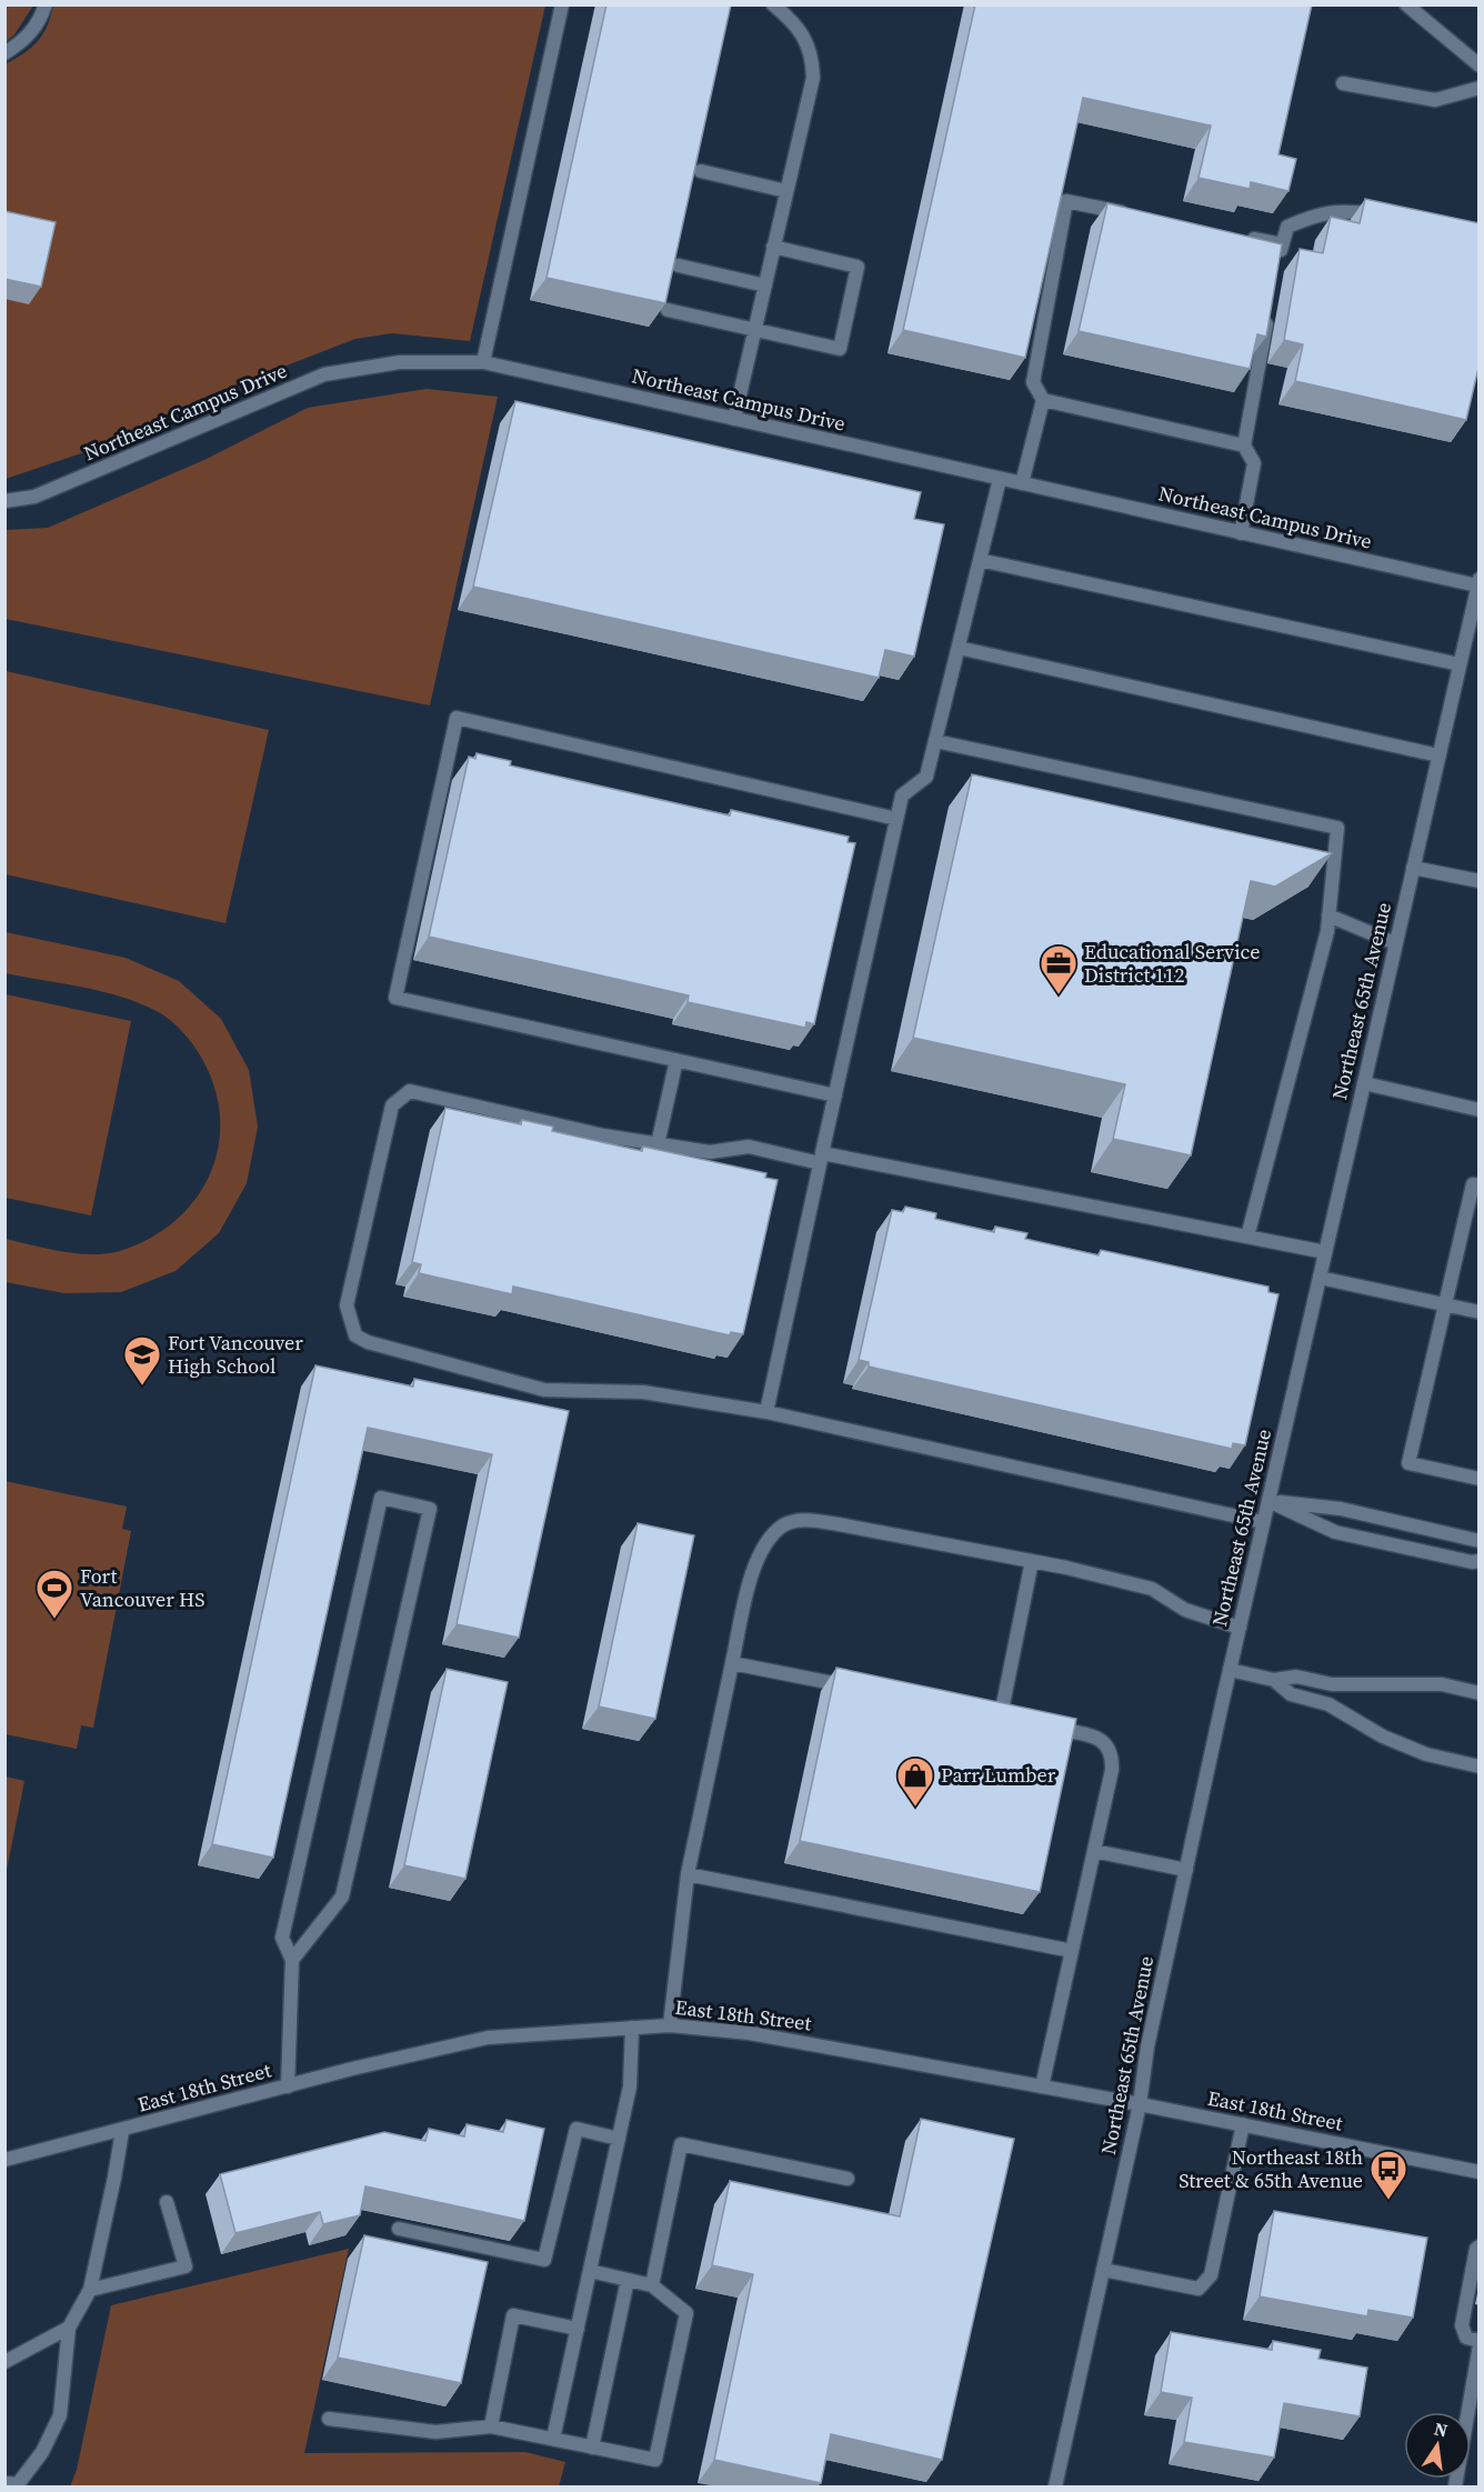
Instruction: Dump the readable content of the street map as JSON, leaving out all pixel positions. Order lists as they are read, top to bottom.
{
  "streets": {
    "street": ["Northeast Campus Drive", "Northeast 65th Avenue", "East 18th Street"]
  },
  "crossings": [
    ["Northeast Campus Drive", "Northeast 65th Avenue"],
    ["Northeast 65th Avenue", "East 18th Street"]
  ],
  "places": {
    "office": ["Educational Service District 112"],
    "school or university": ["Fort Vancouver High School"],
    "sports": ["Fort Vancouver HS"],
    "shop": ["Parr Lumber"],
    "bus stop": ["Northeast 18th Street & 65th Avenue"]
  },
  "north": "top"
}
